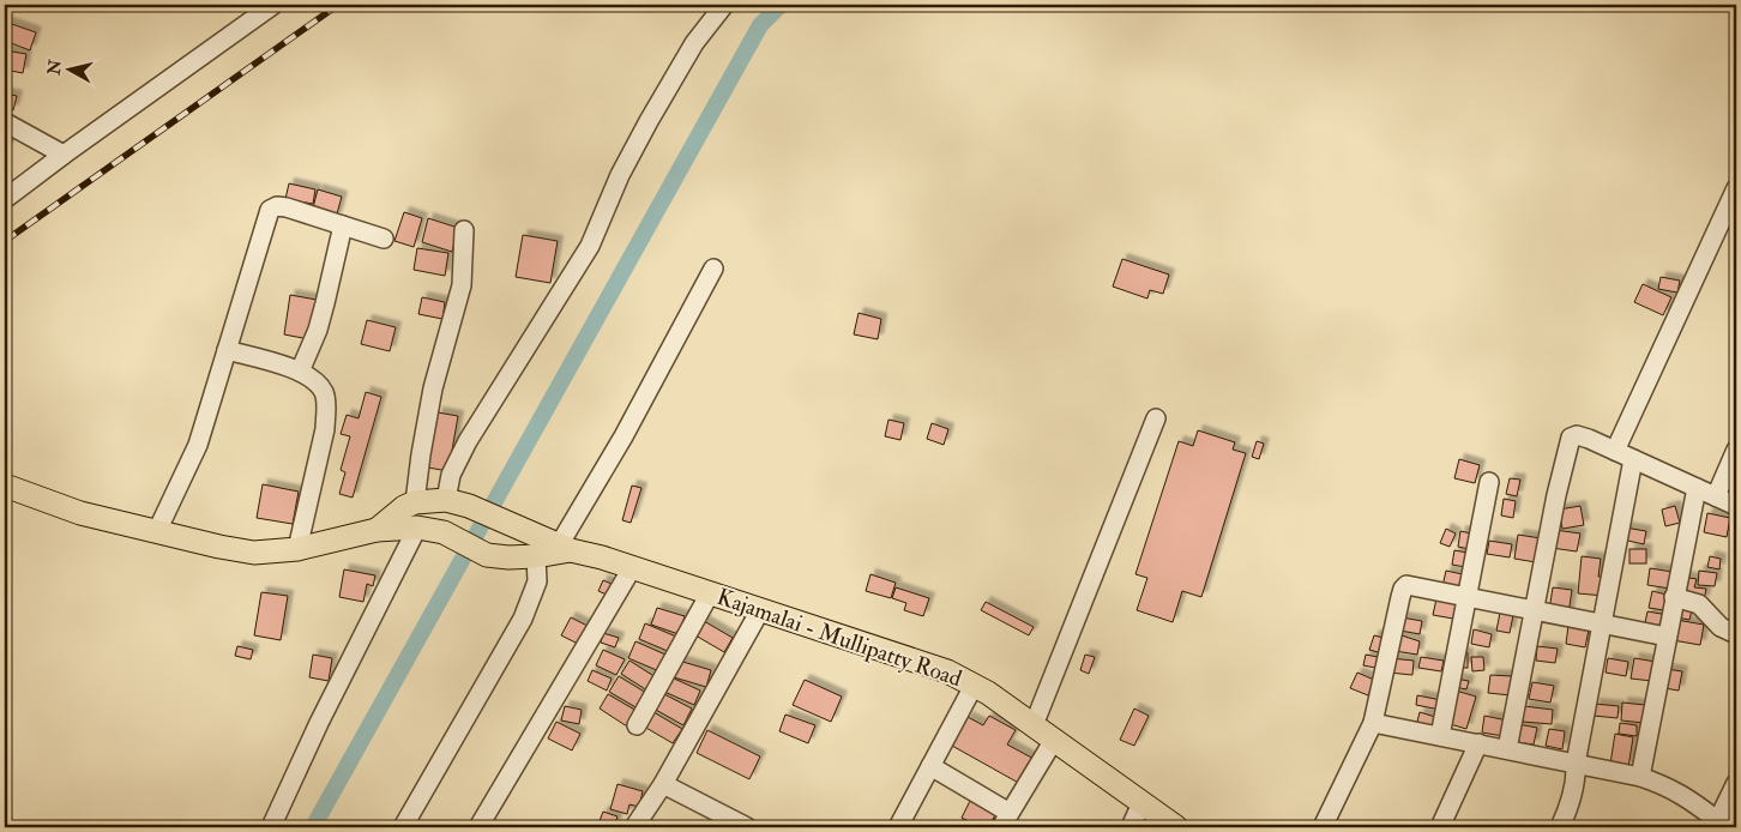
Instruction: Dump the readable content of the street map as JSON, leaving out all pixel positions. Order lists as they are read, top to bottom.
{
  "streets": {
    "main road": ["Kajamalai - Mullipatty Road"]
  },
  "north": "left"
}
